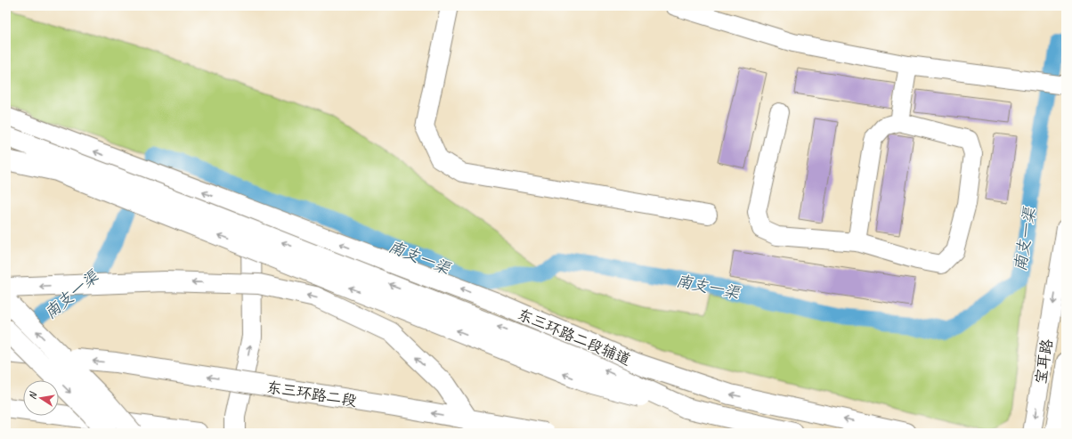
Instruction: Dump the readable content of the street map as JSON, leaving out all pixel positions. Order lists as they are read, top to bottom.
{
  "streets": {
    "main road": ["东三环路二段辅道", "东三环路二段"],
    "street": ["宝耳路"]
  },
  "water": ["南支一渠"],
  "north": "left"
}
